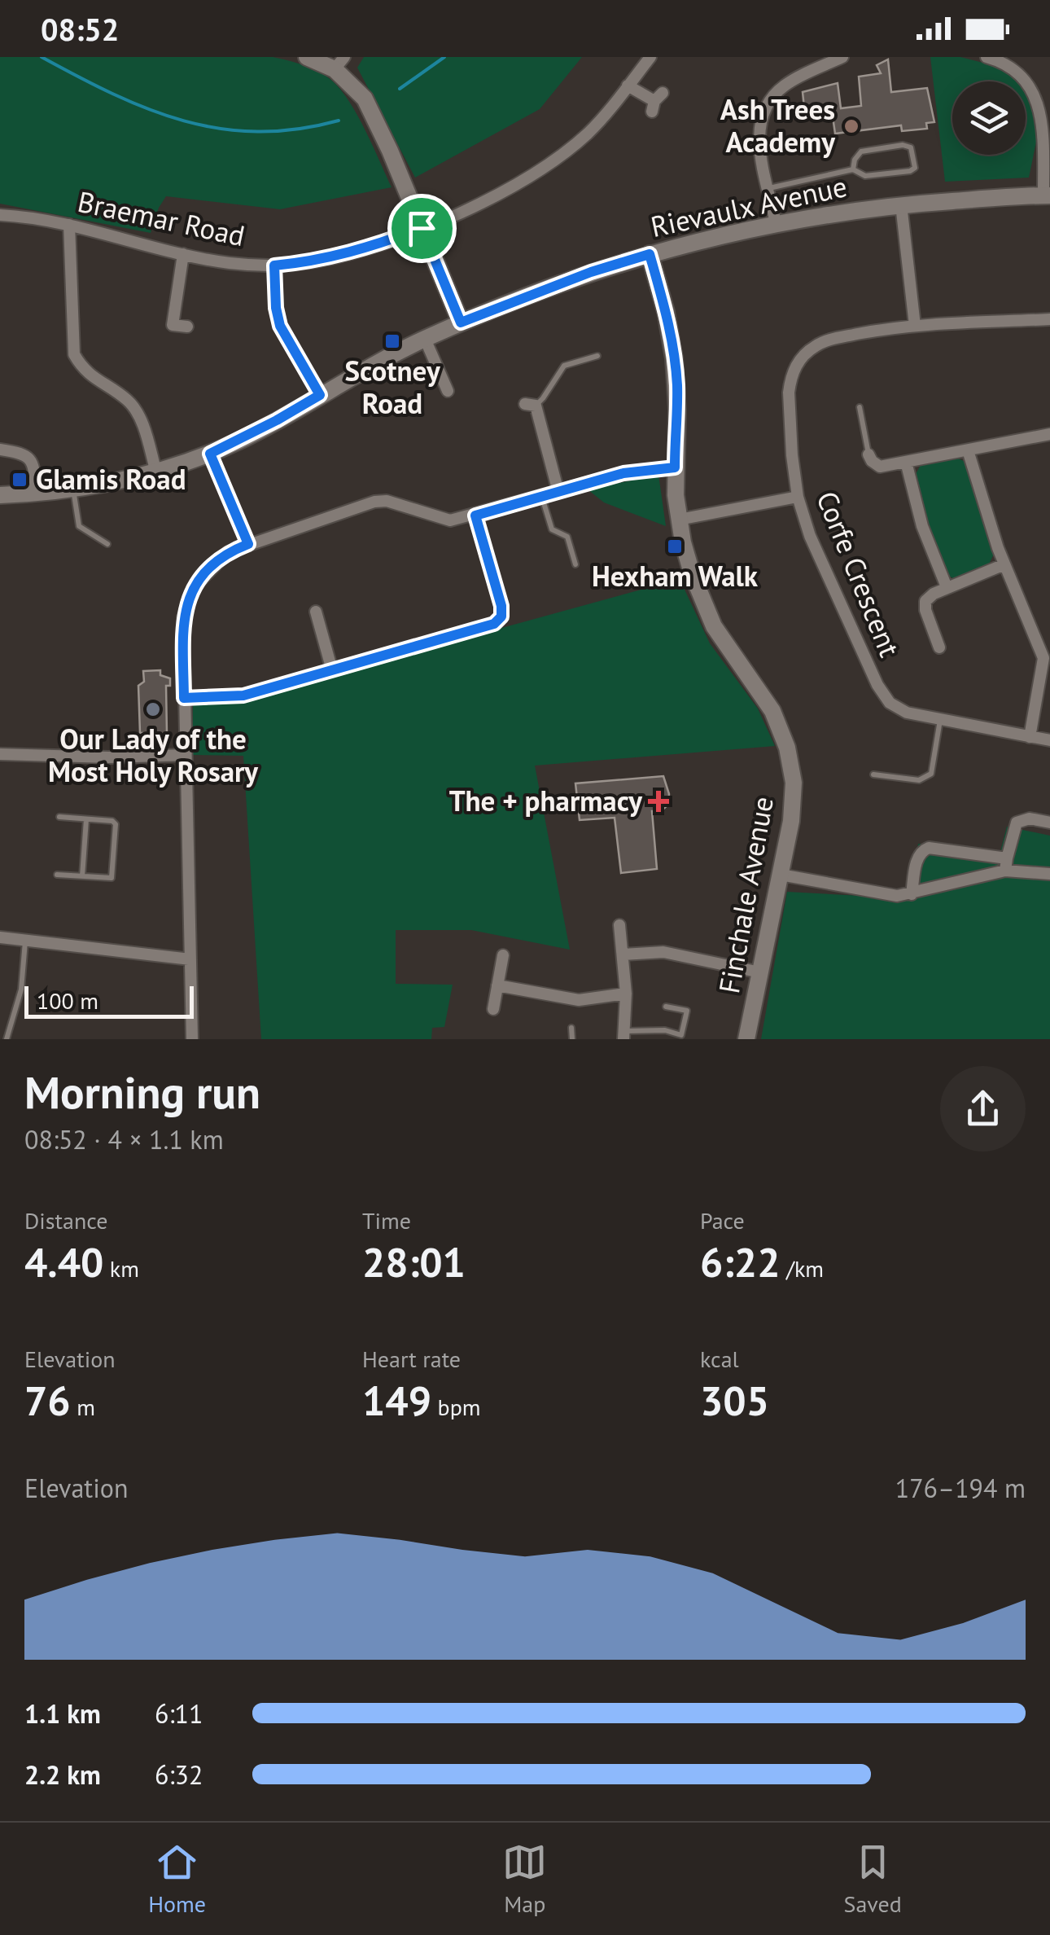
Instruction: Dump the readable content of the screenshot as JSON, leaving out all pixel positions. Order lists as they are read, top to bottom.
{
  "streets": {
    "street": [
      "Rievaulx Avenue",
      "Braemar Road",
      "Corfe Crescent",
      "Finchale Avenue"
    ]
  },
  "crossings": [
    ["Rievaulx Avenue", "Finchale Avenue"]
  ],
  "places": {
    "other": ["Ash Trees Academy", "Our Lady of the Most Holy Rosary"],
    "transit": ["Scotney Road", "Glamis Road", "Hexham Walk"],
    "health": ["The + pharmacy"]
  },
  "scale_bar": "100 m",
  "page": {
    "status": "08:52",
    "scale": "100 m",
    "heading": ["Morning run", "08:52 · 4 × 1.1 km"],
    "stats": [
      ["Distance", "4.40 km"],
      ["Time", "28:01"],
      ["Pace", "6:22 /km"],
      ["Elevation", "76 m"],
      ["Heart rate", "149 bpm"],
      ["kcal", "305"]
    ],
    "chart": ["Elevation", "176–194 m"],
    "list": [
      {
        "name": "1.1 km",
        "note": "6:11"
      },
      {
        "name": "2.2 km",
        "note": "6:32"
      }
    ],
    "tabs": ["Home", "Map", "Saved"]
  }
}
